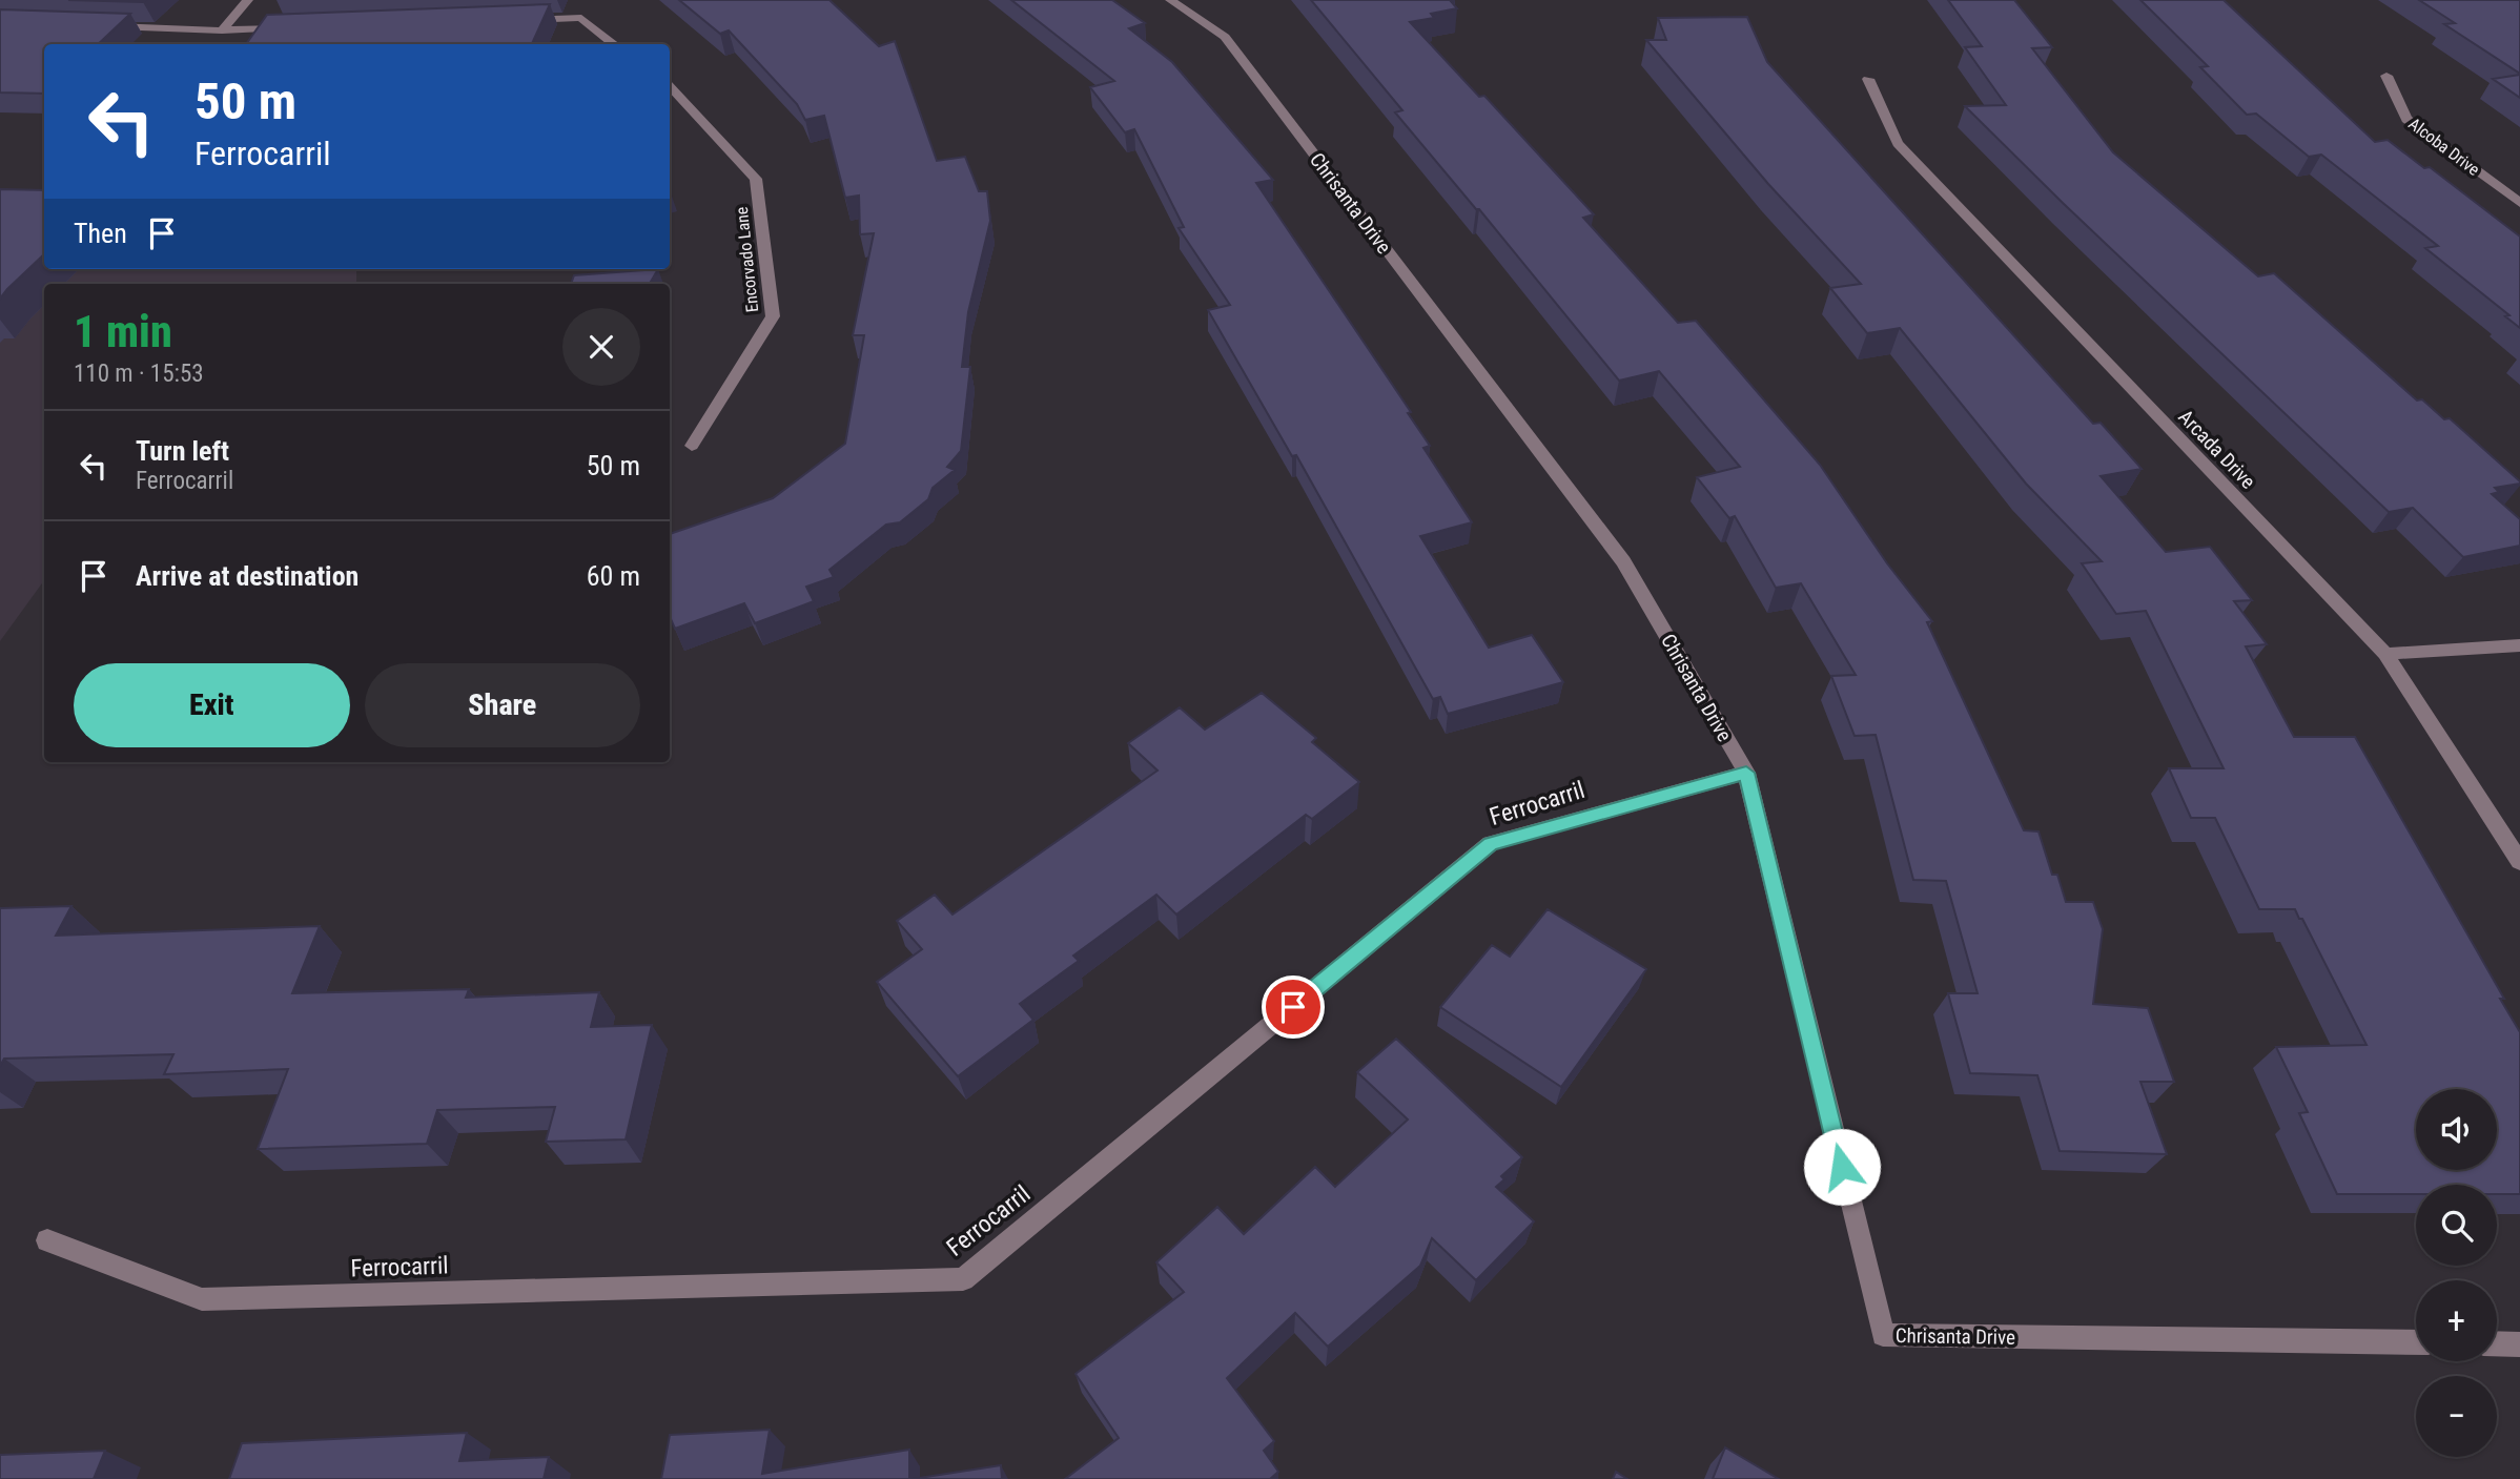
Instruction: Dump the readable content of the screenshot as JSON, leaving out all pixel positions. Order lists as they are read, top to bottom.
{
  "streets": {
    "street": [
      "Alcoba Drive",
      "Chrisanta Drive",
      "Encorvado Lane",
      "Arcada Drive",
      "Ferrocarril"
    ]
  },
  "crossings": [
    ["Chrisanta Drive", "Ferrocarril"]
  ],
  "page": {
    "turn": ["50 m", "Ferrocarril"],
    "then": "Then",
    "heading": ["1 min", "110 m · 15:53"],
    "list": [
      {
        "name": "Turn left",
        "note": "Ferrocarril",
        "value": "50 m"
      },
      {
        "name": "Arrive at destination",
        "value": "60 m"
      }
    ],
    "buttons": ["Exit", "Share"],
    "map_buttons": ["+", "−"]
  }
}
